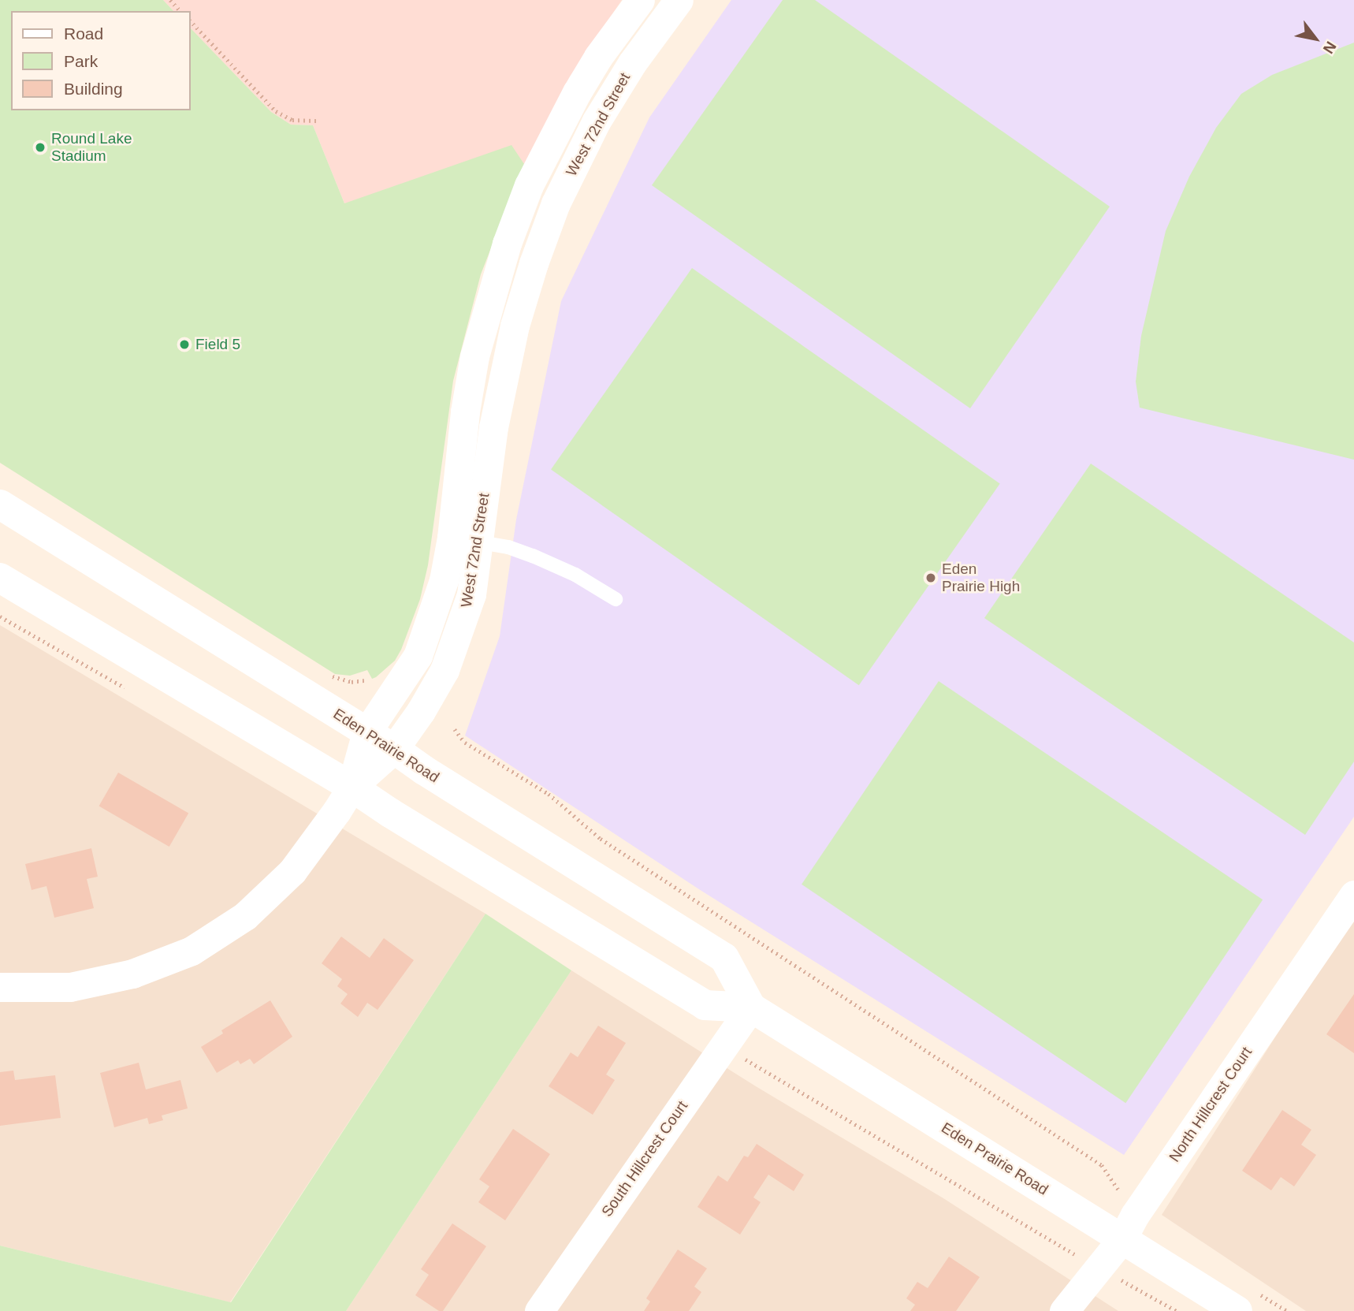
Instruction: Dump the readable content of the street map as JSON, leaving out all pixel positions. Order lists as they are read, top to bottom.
{
  "streets": {
    "main road": ["Eden Prairie Road"],
    "street": ["West 72nd Street", "North Hillcrest Court", "South Hillcrest Court"]
  },
  "crossings": [
    ["West 72nd Street", "Eden Prairie Road"],
    ["Eden Prairie Road", "North Hillcrest Court"],
    ["Eden Prairie Road", "South Hillcrest Court"]
  ],
  "places": ["Round Lake Stadium", "Field 5", "Eden Prairie High"],
  "legend": ["Road", "Park", "Building"],
  "north": "bottom right"
}
